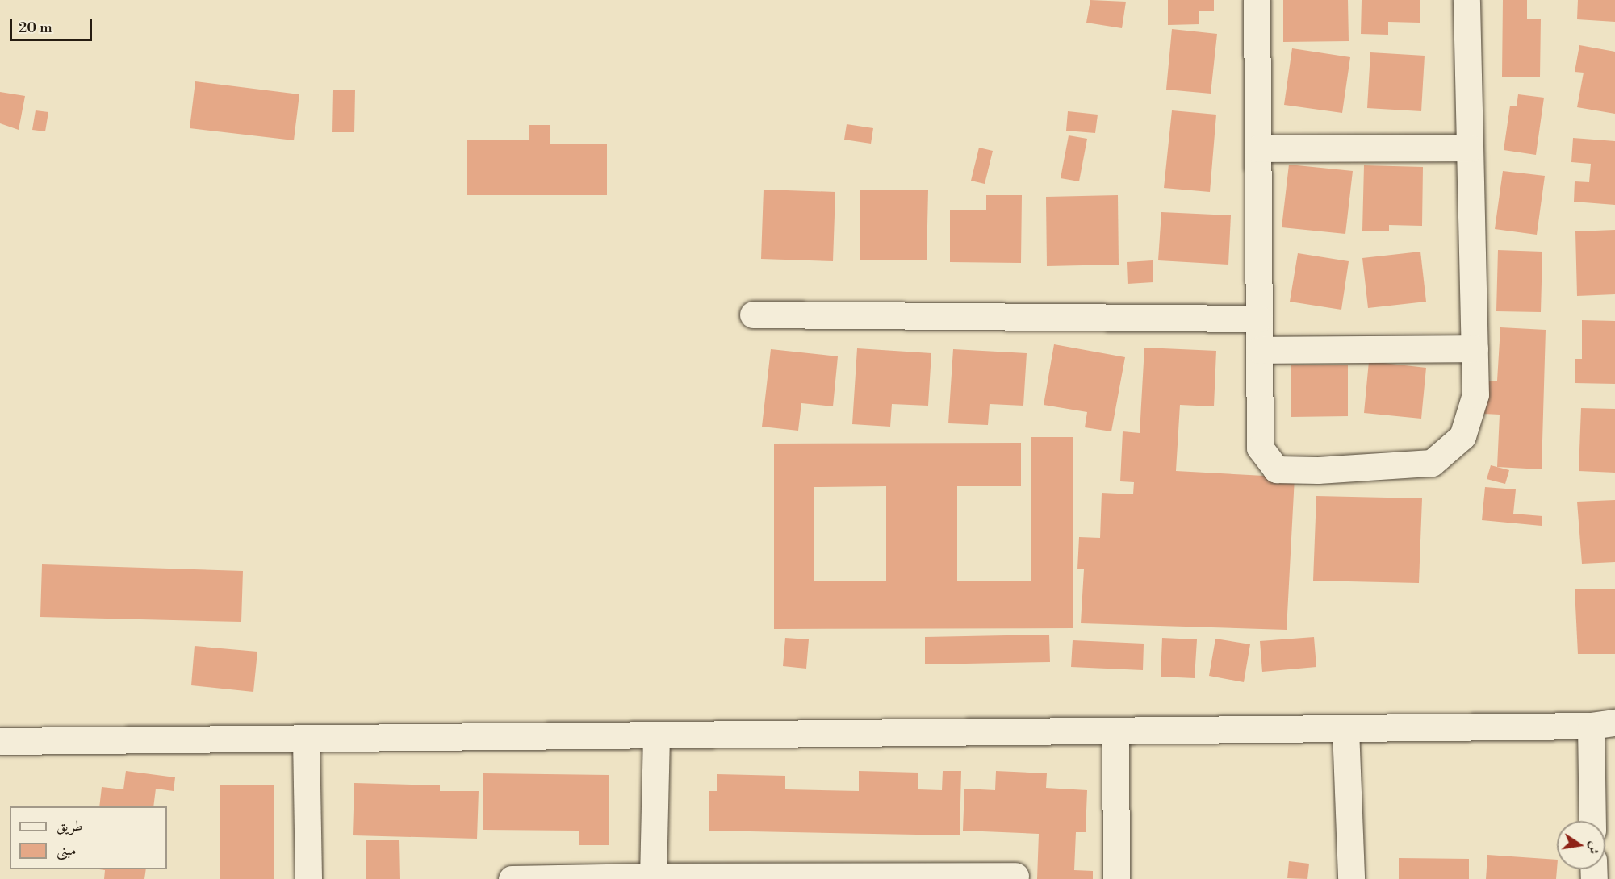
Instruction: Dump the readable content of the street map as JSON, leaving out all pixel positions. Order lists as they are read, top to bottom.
{
  "legend": ["طريق", "مبنى"],
  "scale_bar": "20 m",
  "north": "right"
}
